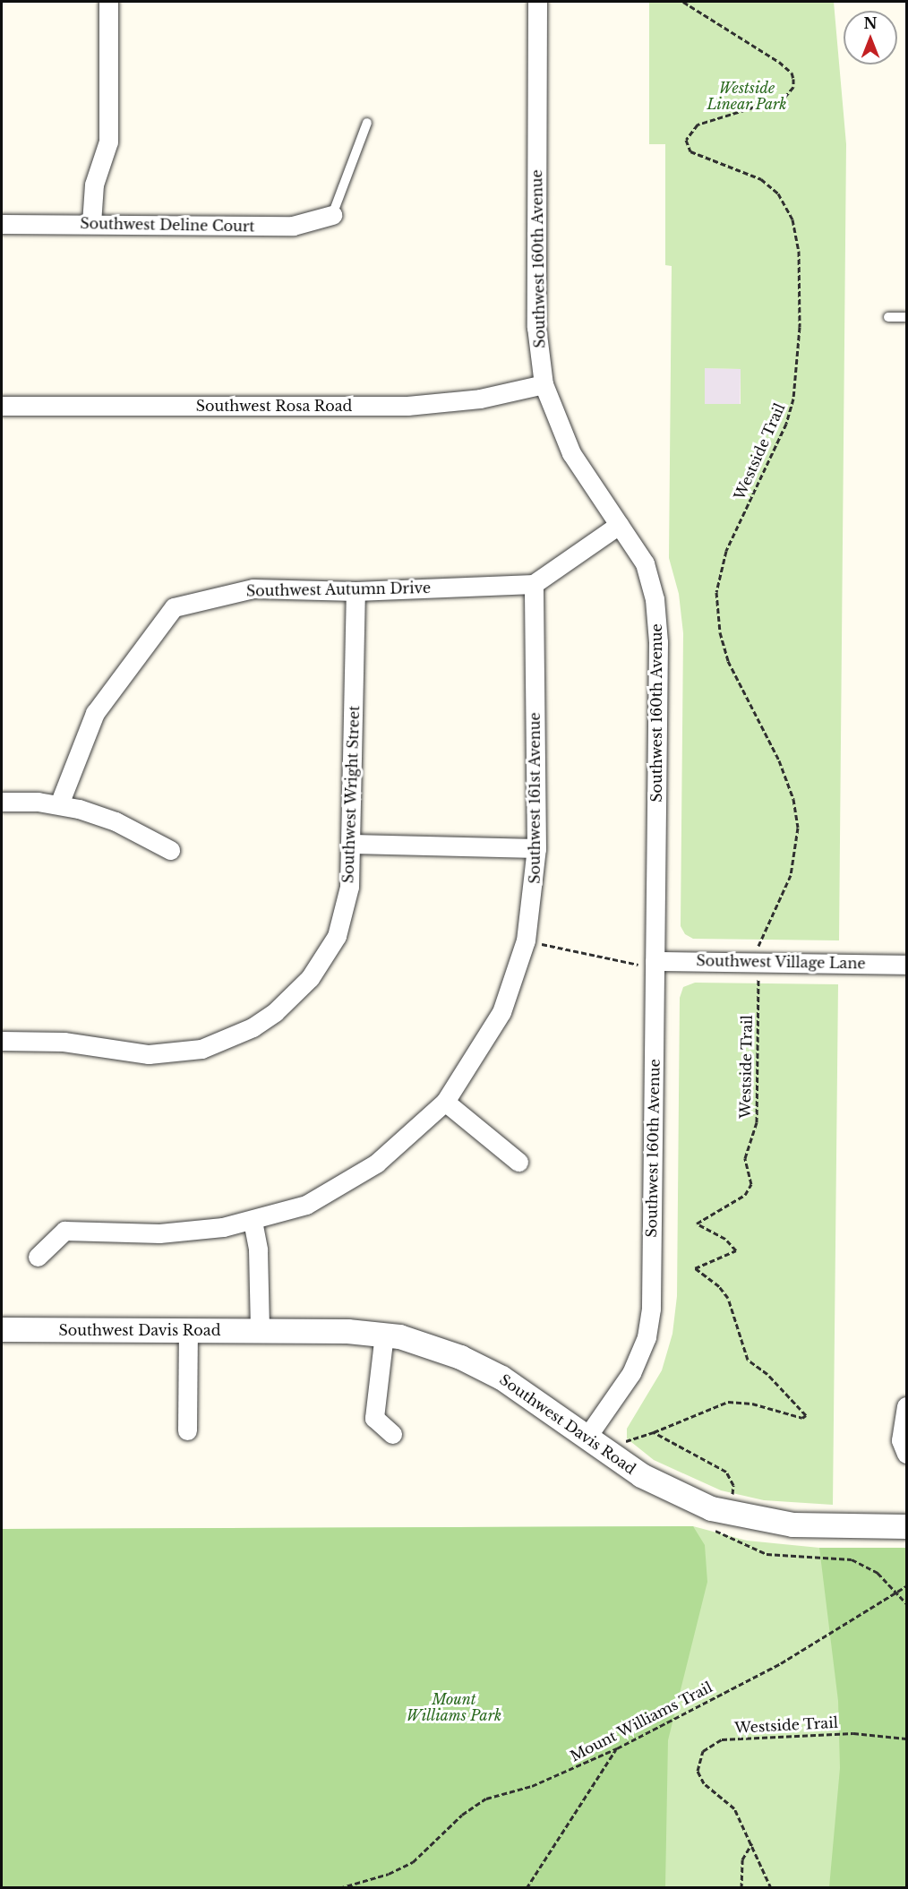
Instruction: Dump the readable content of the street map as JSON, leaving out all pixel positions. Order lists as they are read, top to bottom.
{
  "streets": {
    "street": [
      "Southwest Deline Court",
      "Southwest 160th Avenue",
      "Southwest Rosa Road",
      "Southwest Autumn Drive",
      "Southwest Wright Street",
      "Southwest 161st Avenue",
      "Southwest Village Lane",
      "Southwest Davis Road"
    ],
    "path": ["Westside Trail", "Mount Williams Trail"]
  },
  "crossings": [
    ["Southwest 160th Avenue", "Southwest Rosa Road"],
    ["Southwest 160th Avenue", "Southwest Village Lane"],
    ["Southwest 160th Avenue", "Southwest Davis Road"],
    ["Westside Trail", "Southwest Davis Road"],
    ["Southwest Autumn Drive", "Southwest Wright Street"],
    ["Southwest Autumn Drive", "Southwest 161st Avenue"]
  ],
  "parks": ["Westside Linear Park", "Mount Williams Park"],
  "north": "top"
}
